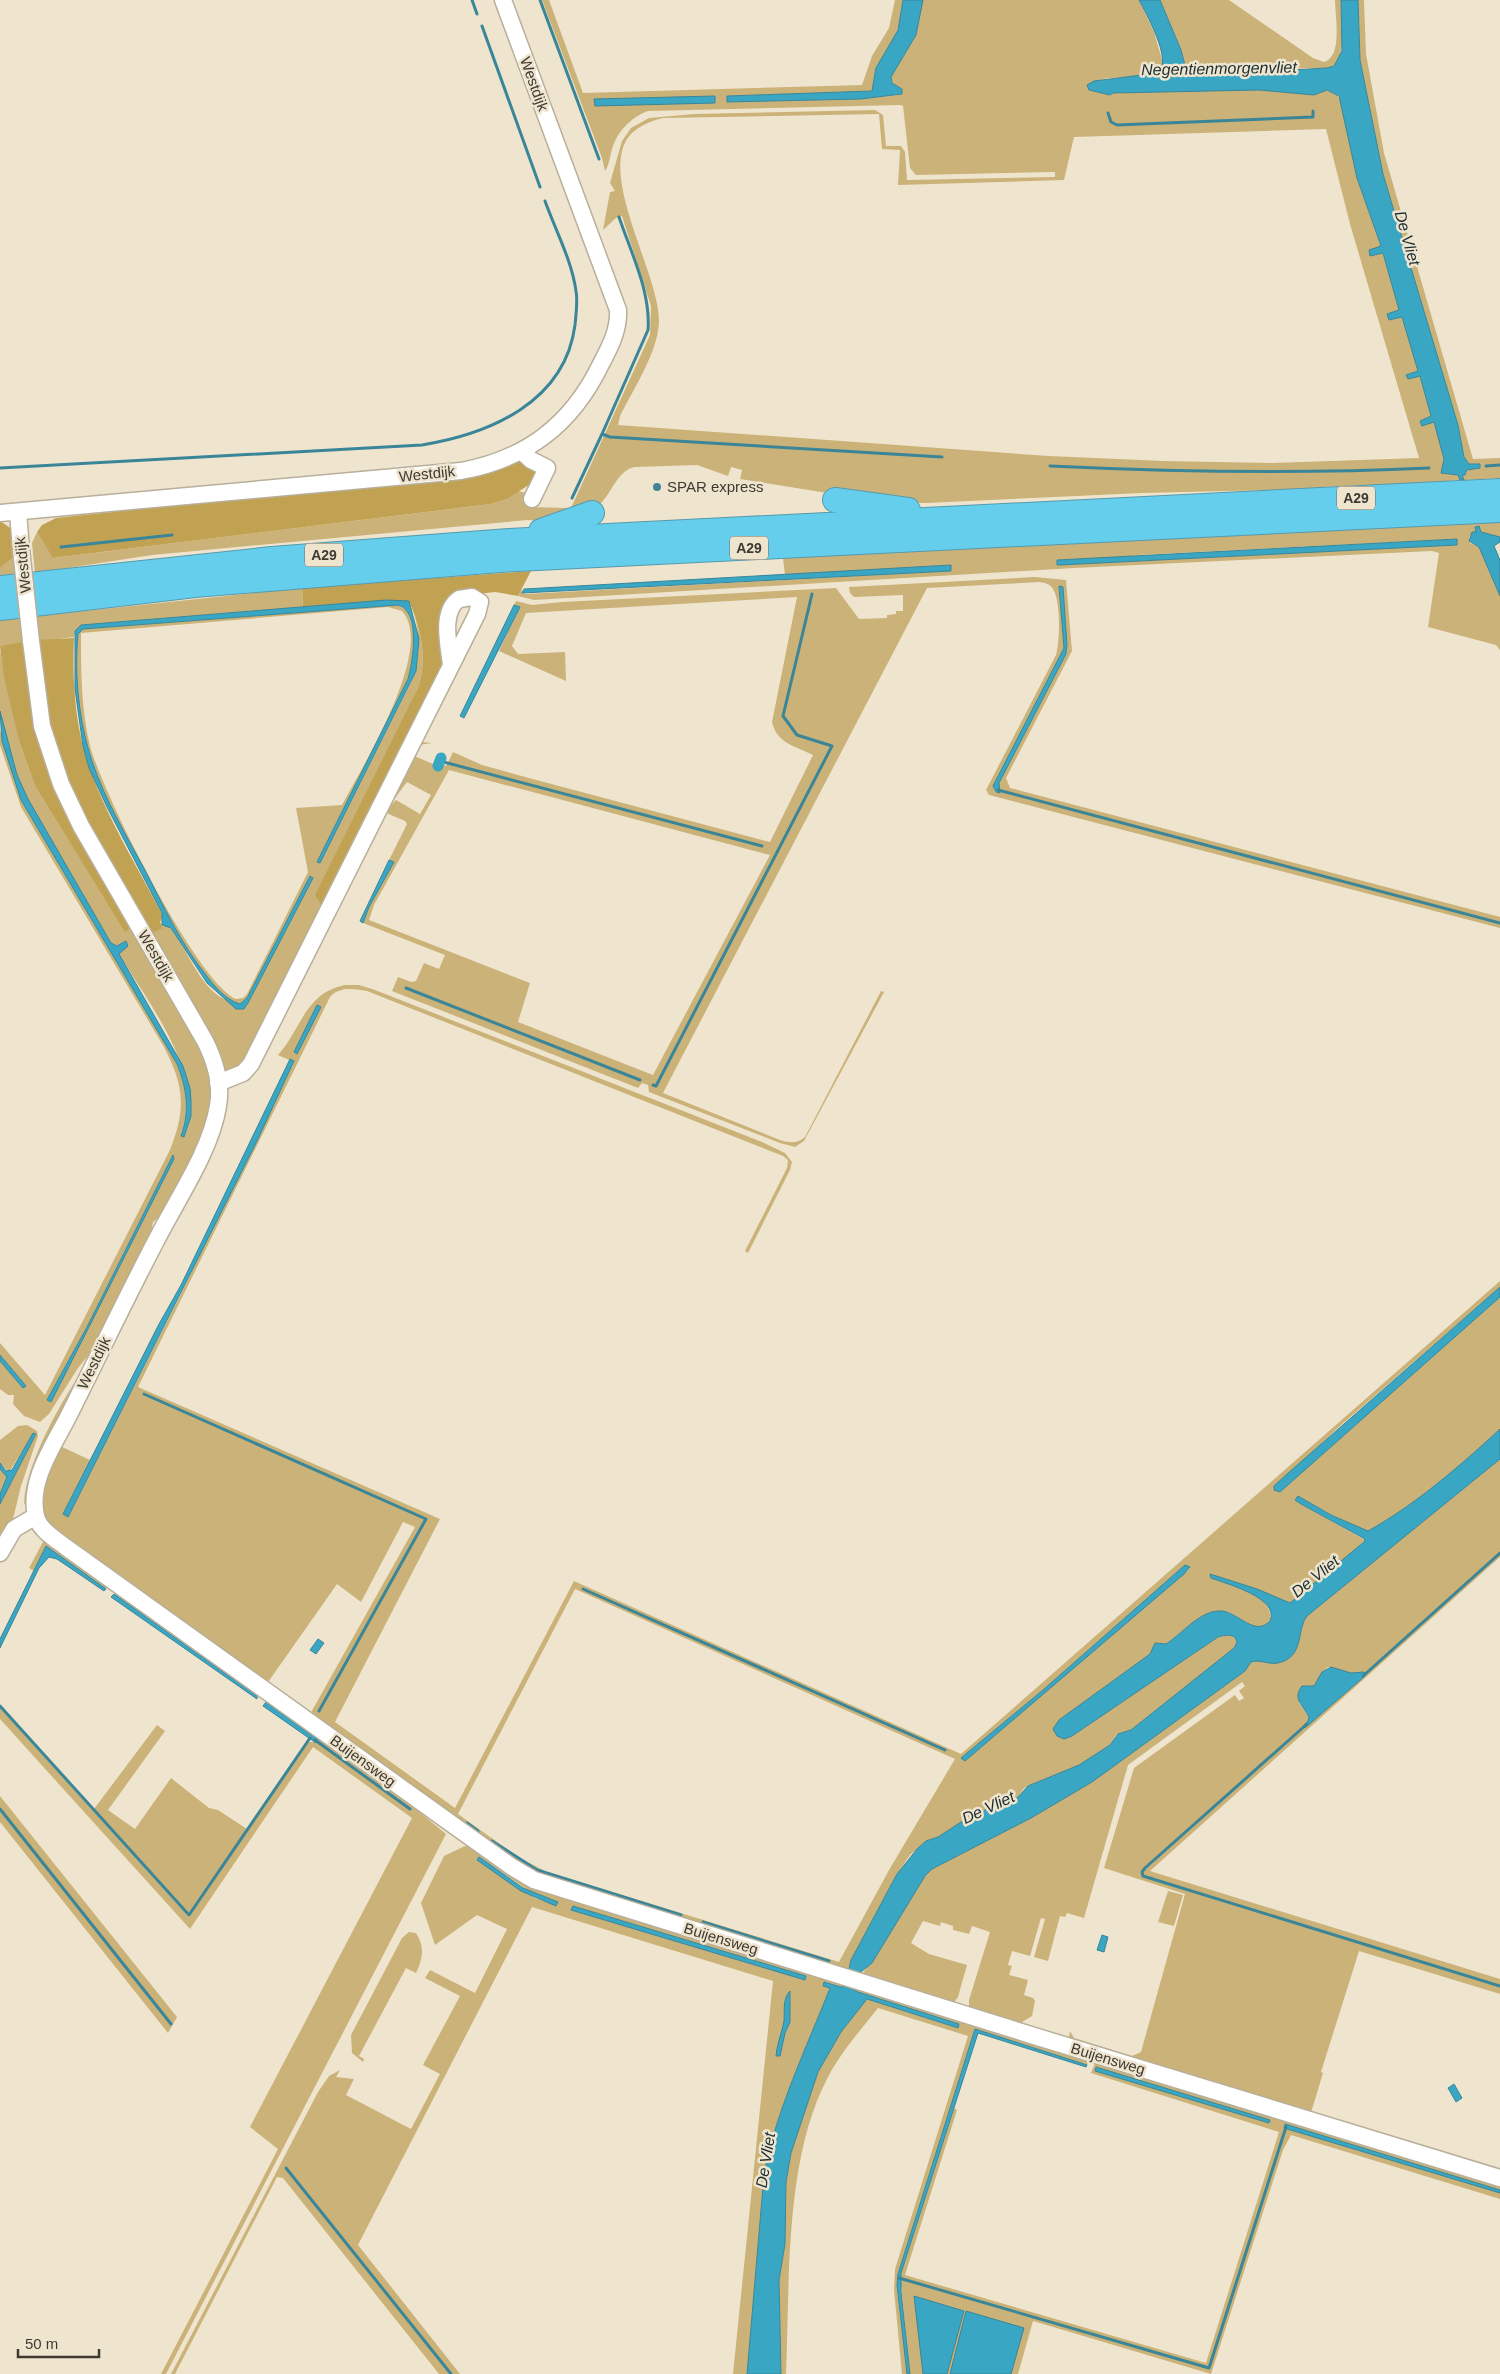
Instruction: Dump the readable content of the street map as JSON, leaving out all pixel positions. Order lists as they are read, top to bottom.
{
  "streets": {
    "highway": ["A29"],
    "street": ["Westdijk", "Buijensweg"]
  },
  "crossings": [
    ["Westdijk", "Buijensweg"]
  ],
  "water": ["Negentienmorgenvliet", "De Vliet"],
  "places": ["SPAR express"],
  "scale_bar": "50 m"
}
